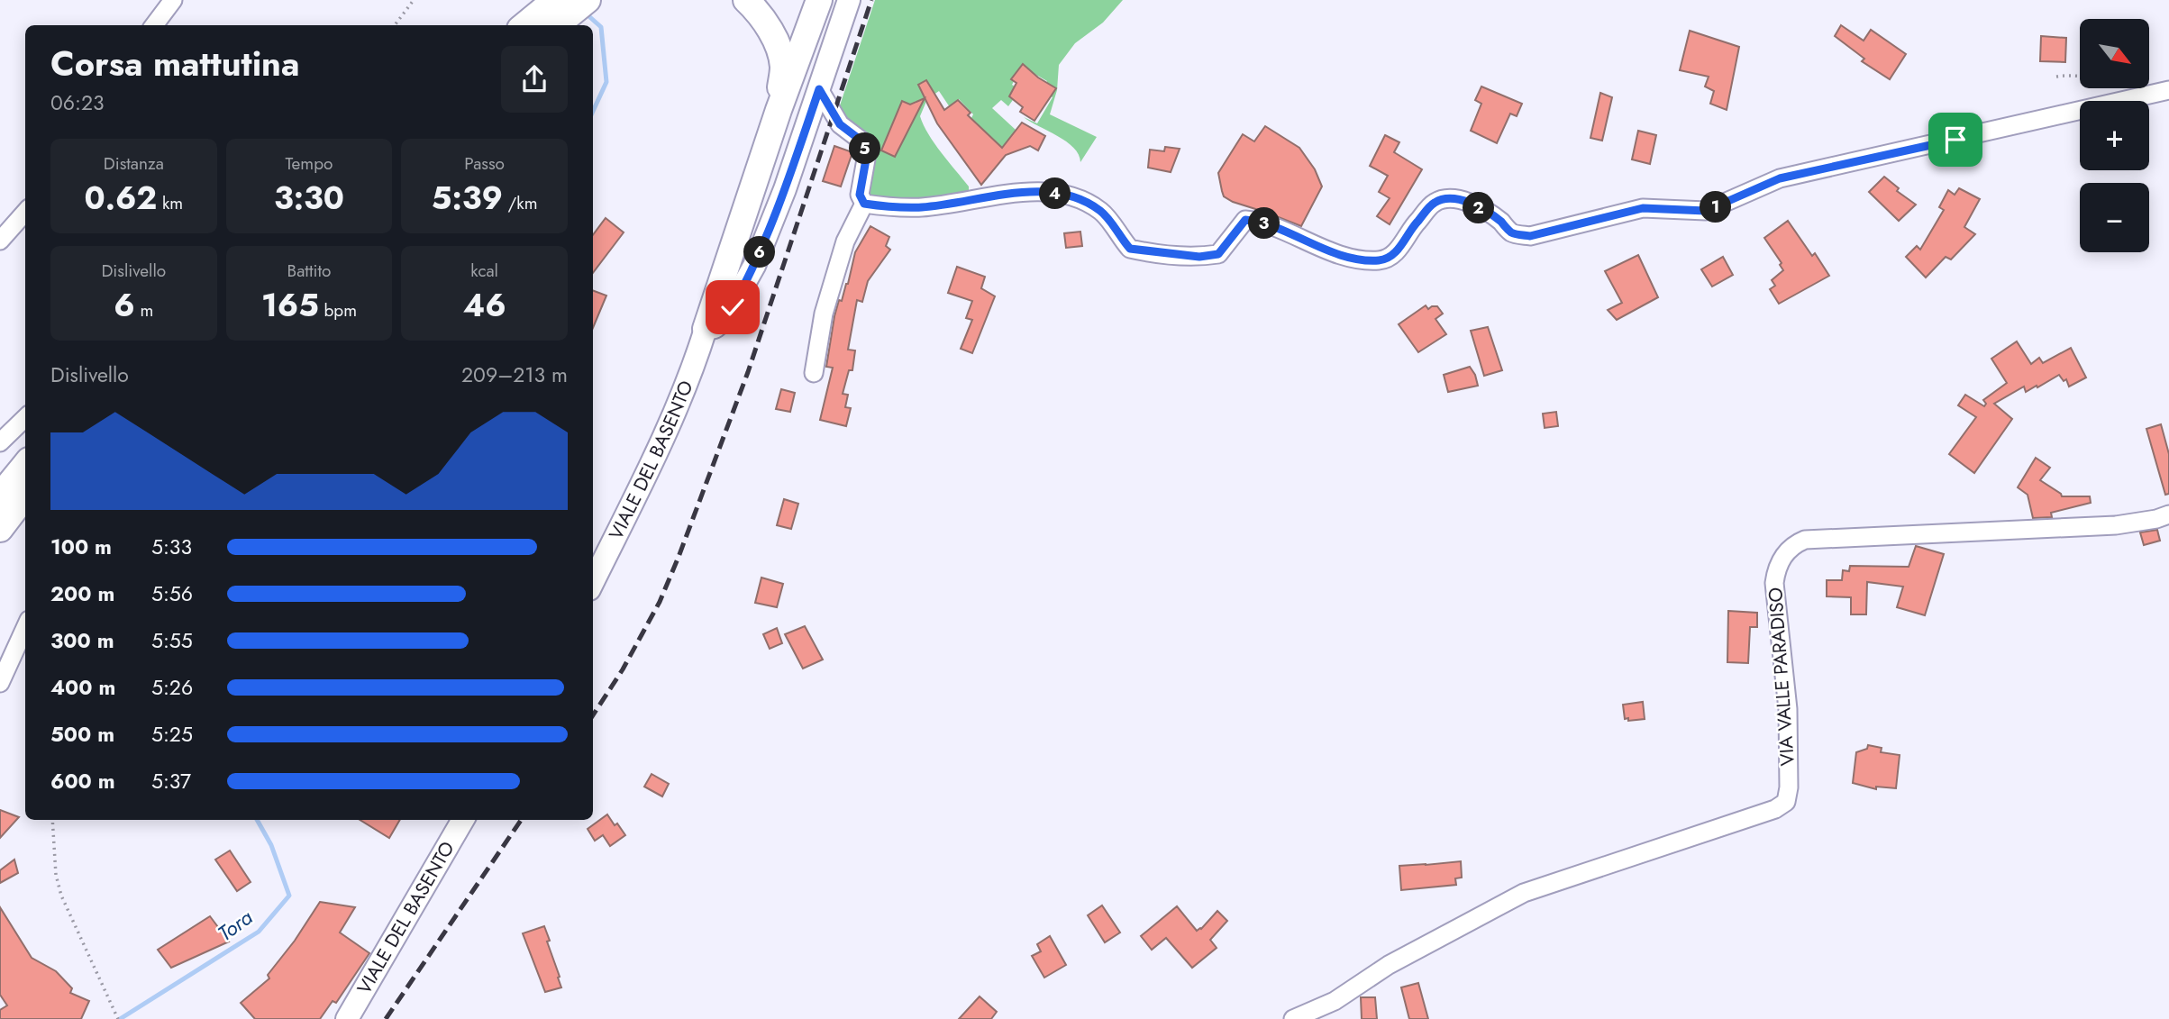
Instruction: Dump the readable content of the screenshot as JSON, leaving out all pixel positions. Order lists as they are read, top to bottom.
{
  "streets": {
    "main road": ["VIALE DEL BASENTO"],
    "street": ["VIA VALLE PARADISO"]
  },
  "water": ["Tora"],
  "north": "bottom right",
  "page": {
    "map_buttons": ["+", "−"],
    "heading": ["Corsa mattutina", "06:23"],
    "pins": [
      "5",
      "4",
      "1",
      "2",
      "3",
      "6"
    ],
    "stats": [
      ["Distanza", "0.62 km"],
      ["Tempo", "3:30"],
      ["Passo", "5:39 /km"],
      ["Dislivello", "6 m"],
      ["Battito", "165 bpm"],
      ["kcal", "46"]
    ],
    "chart": ["Dislivello", "209–213 m"],
    "list": [
      {
        "name": "100 m",
        "note": "5:33"
      },
      {
        "name": "200 m",
        "note": "5:56"
      },
      {
        "name": "300 m",
        "note": "5:55"
      },
      {
        "name": "400 m",
        "note": "5:26"
      },
      {
        "name": "500 m",
        "note": "5:25"
      },
      {
        "name": "600 m",
        "note": "5:37"
      }
    ]
  }
}
